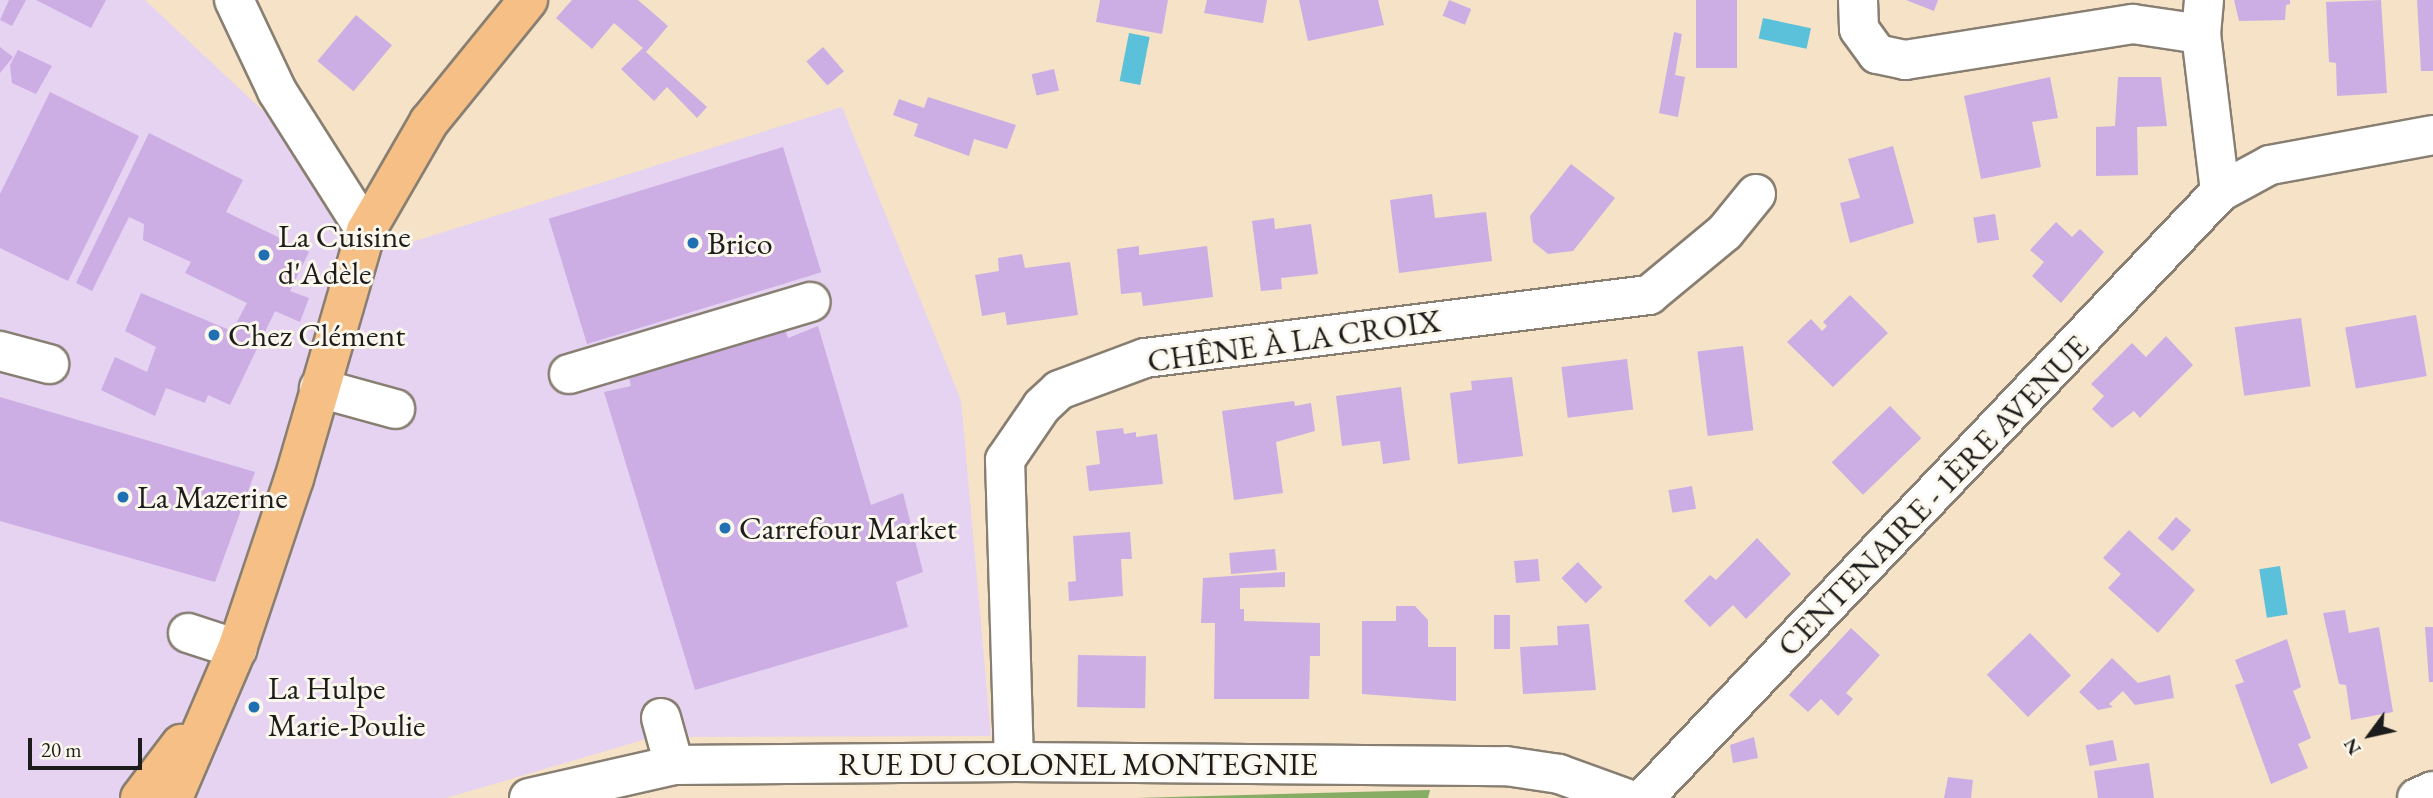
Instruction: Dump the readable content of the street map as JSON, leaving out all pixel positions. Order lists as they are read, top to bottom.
{
  "streets": {
    "street": ["CHÊNE À LA CROIX", "CENTENAIRE - 1ÈRE AVENUE", "RUE DU COLONEL MONTEGNIE"]
  },
  "crossings": [
    ["CHÊNE À LA CROIX", "RUE DU COLONEL MONTEGNIE"]
  ],
  "places": [
    "Brico",
    "La Cuisine d'Adèle",
    "Chez Clément",
    "La Mazerine",
    "Carrefour Market",
    "La Hulpe Marie-Poulie"
  ],
  "scale_bar": "20 m",
  "north": "bottom left"
}
